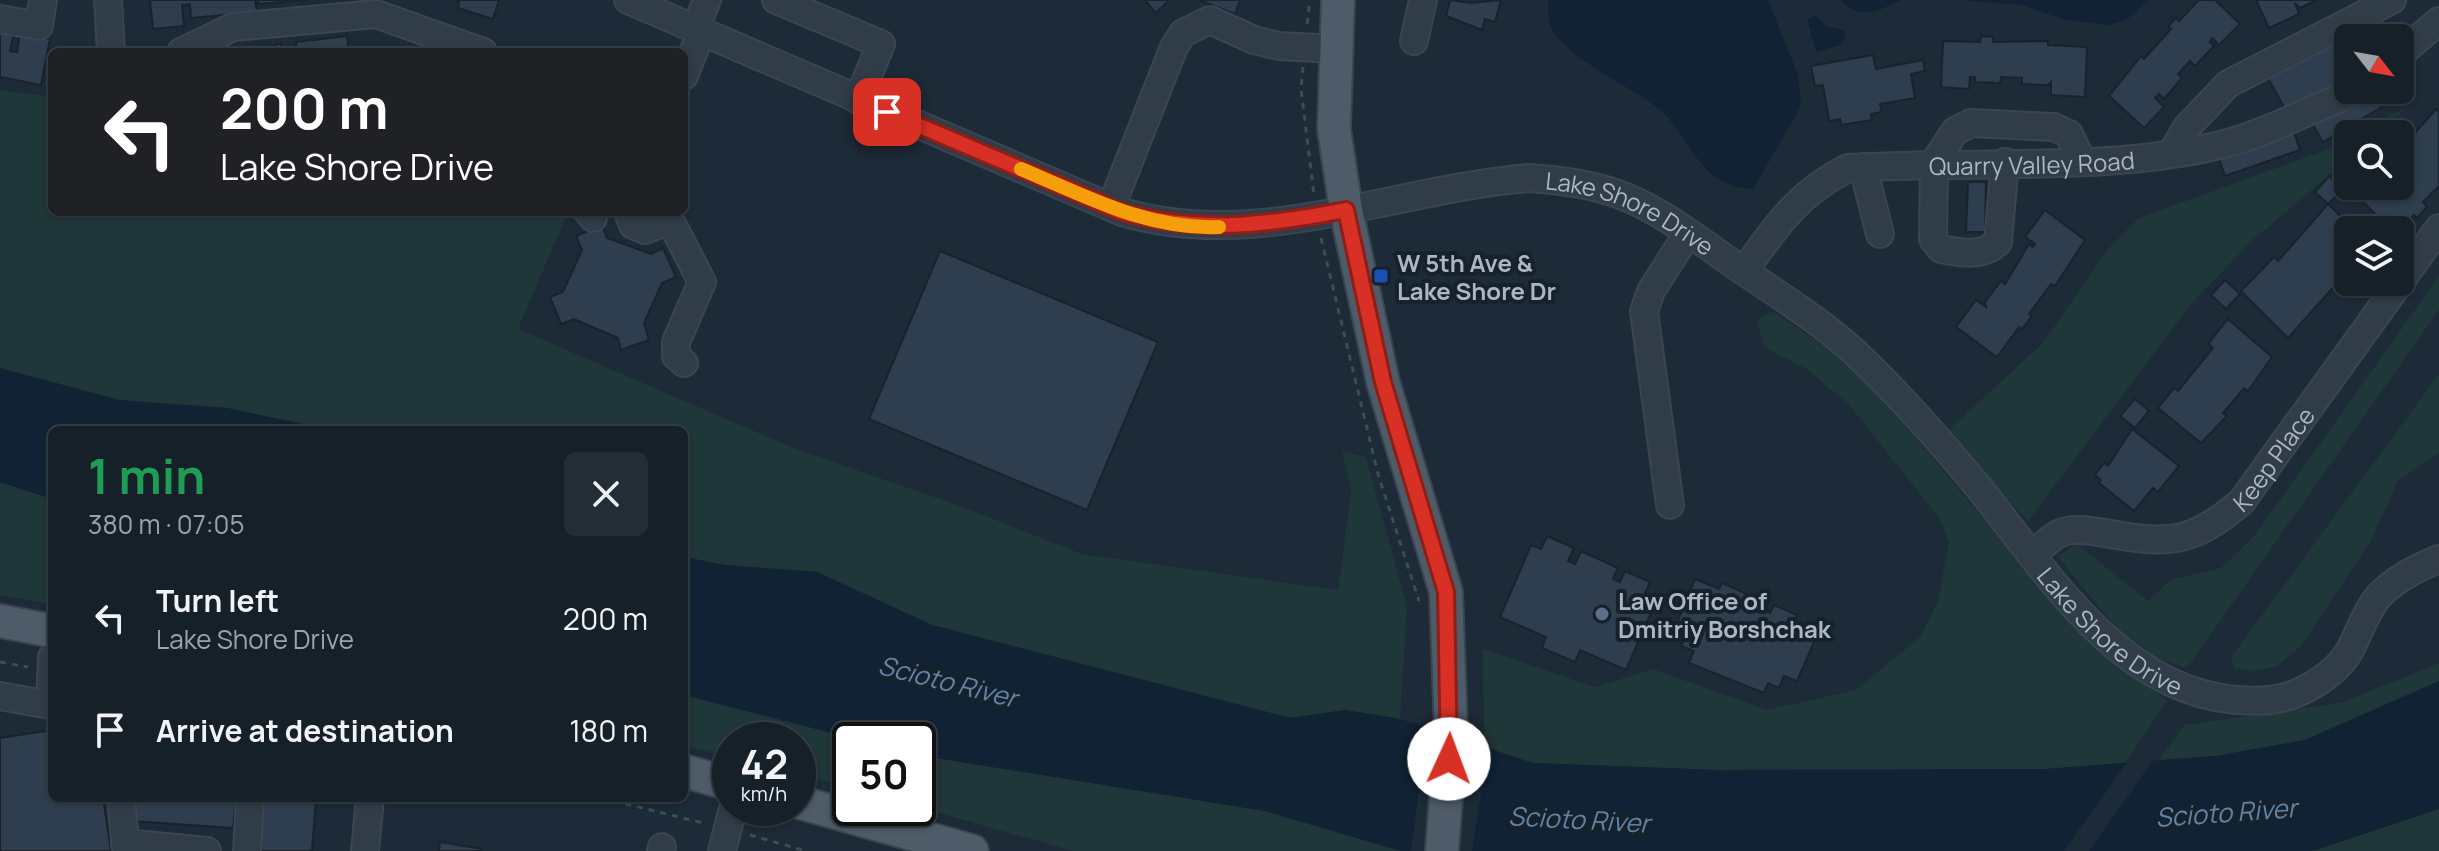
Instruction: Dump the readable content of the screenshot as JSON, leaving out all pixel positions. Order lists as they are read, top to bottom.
{
  "streets": {
    "street": ["Quarry Valley Road", "Lake Shore Drive", "Keep Place"]
  },
  "crossings": [
    ["Quarry Valley Road", "Lake Shore Drive"],
    ["Lake Shore Drive", "Keep Place"]
  ],
  "water": ["Scioto River"],
  "places": {
    "transit": ["W 5th Ave & Lake Shore Dr"],
    "other": ["Law Office of Dmitriy Borshchak"]
  },
  "north": "bottom right",
  "page": {
    "turn": ["200 m", "Lake Shore Drive"],
    "heading": ["1 min", "380 m · 07:05"],
    "list": [
      {
        "name": "Turn left",
        "note": "Lake Shore Drive",
        "value": "200 m"
      },
      {
        "name": "Arrive at destination",
        "value": "180 m"
      }
    ],
    "speed": "42 km/h",
    "limit": "50"
  }
}
